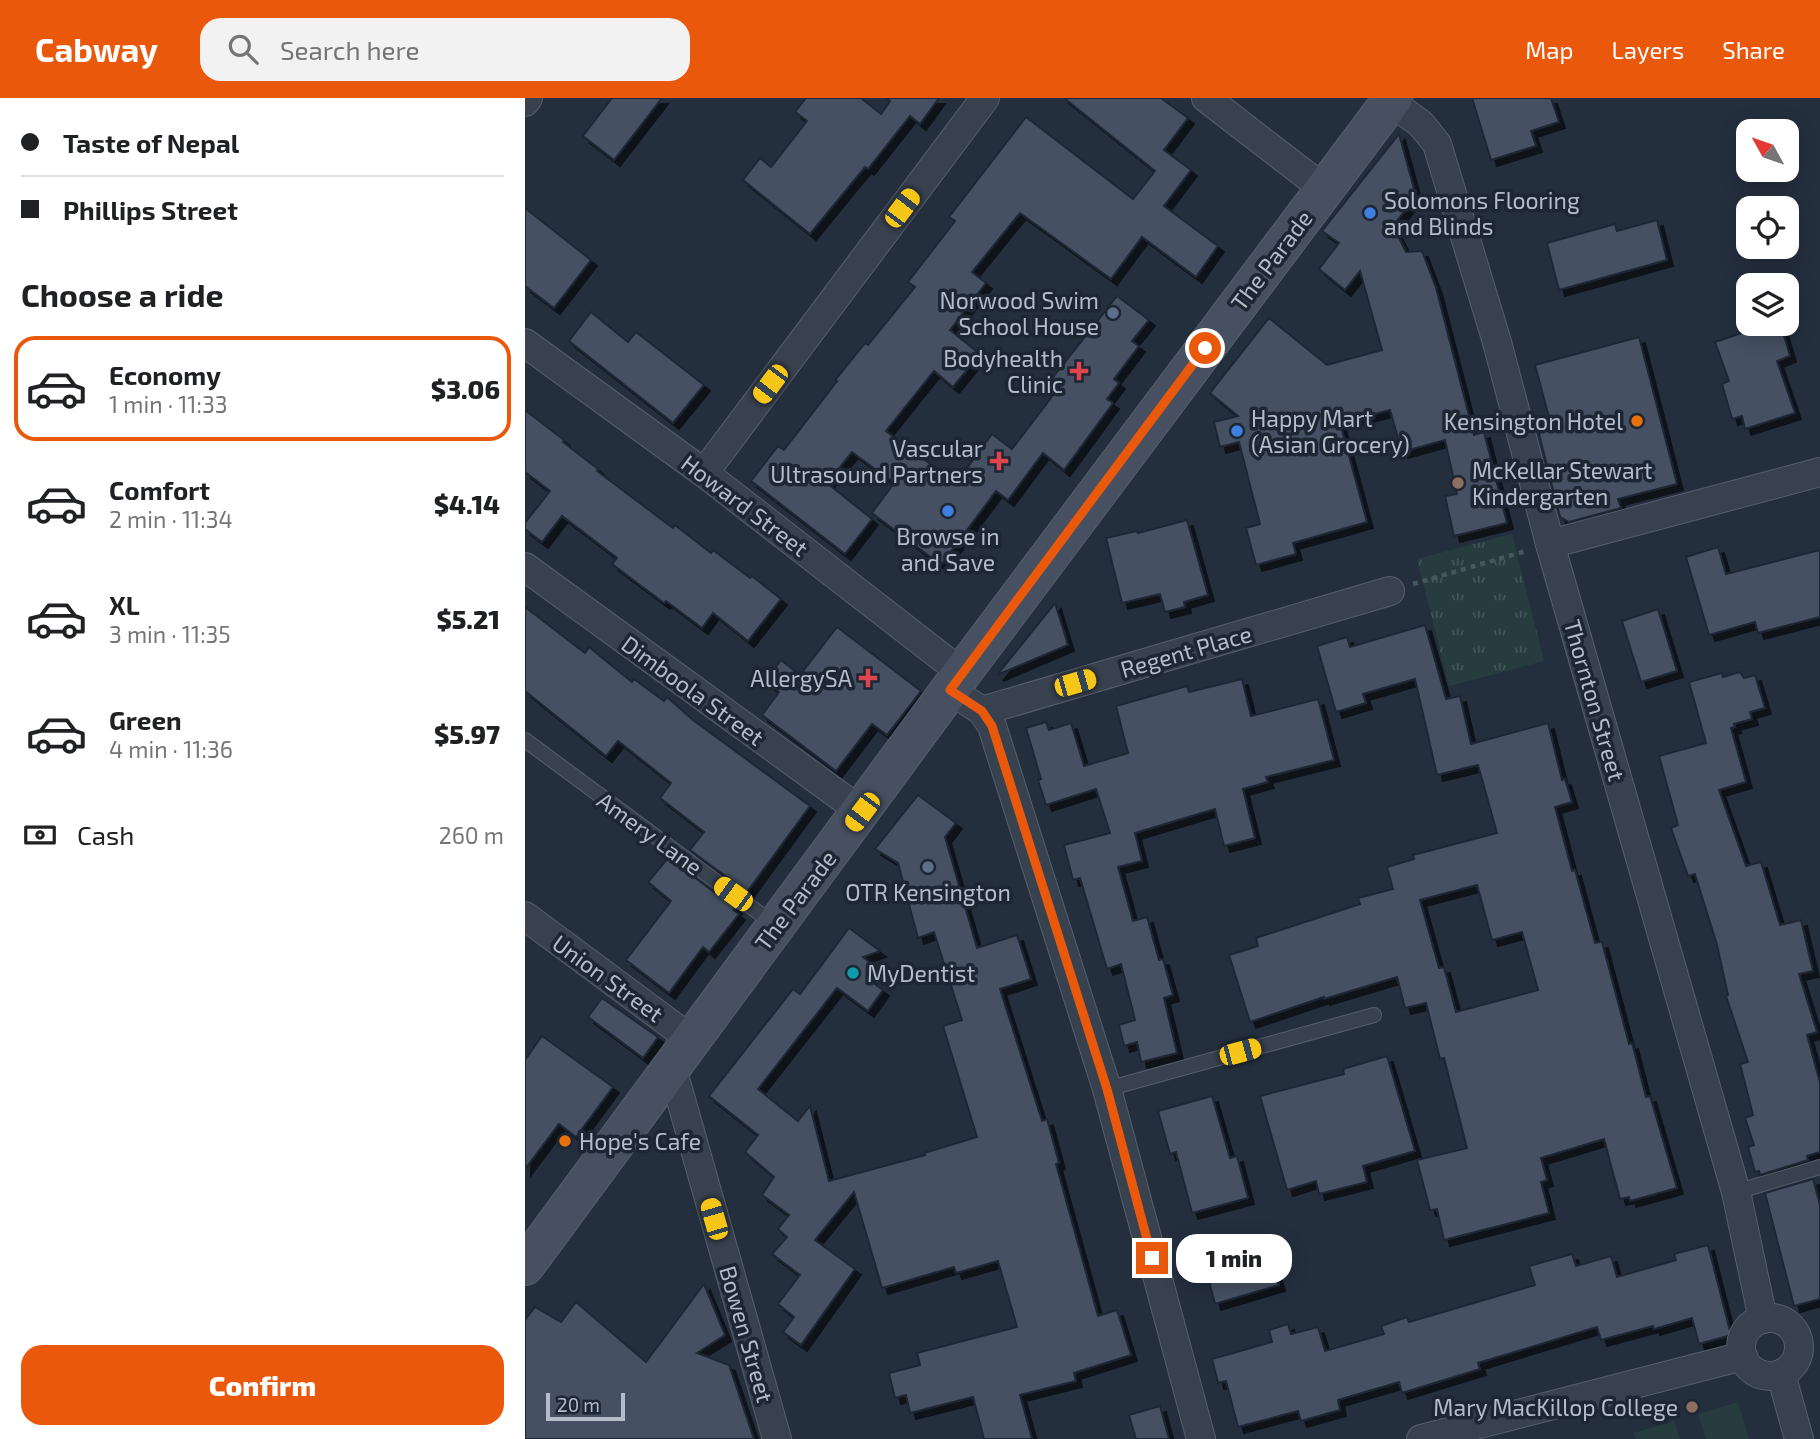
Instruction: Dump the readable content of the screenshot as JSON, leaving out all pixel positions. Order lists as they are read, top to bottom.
{
  "streets": {
    "main road": ["The Parade"],
    "street": [
      "Howard Street",
      "Regent Place",
      "Dimboola Street",
      "Thornton Street",
      "Union Street",
      "Bowen Street"
    ],
    "lane": ["Amery Lane"]
  },
  "crossings": [
    ["The Parade", "Howard Street"],
    ["The Parade", "Dimboola Street"],
    ["The Parade", "Thornton Street"],
    ["The Parade", "Amery Lane"],
    ["The Parade", "Union Street"],
    ["The Parade", "Bowen Street"],
    ["Howard Street", "Regent Place"],
    ["Union Street", "Bowen Street"]
  ],
  "places": {
    "other": [
      "Solomons Flooring and Blinds",
      "Norwood Swim School House",
      "Kensington Hotel",
      "Happy Mart (Asian Grocery)",
      "McKellar Stewart Kindergarten",
      "Browse in and Save",
      "OTR Kensington",
      "MyDentist",
      "Hope's Cafe",
      "Mary MacKillop College"
    ],
    "health": ["Bodyhealth Clinic", "Vascular Ultrasound Partners", "AllergySA"]
  },
  "scale_bar": "20 m",
  "north": "top left",
  "page": {
    "header": "Cabway",
    "search": "Search here",
    "nav": ["Map", "Layers", "Share"],
    "banner": ["Taste of Nepal", "Phillips Street"],
    "heading": "Choose a ride",
    "list": [
      {
        "name": "Economy",
        "note": "1 min · 11:33",
        "value": "$3.06"
      },
      {
        "name": "Comfort",
        "note": "2 min · 11:34",
        "value": "$4.14"
      },
      {
        "name": "XL",
        "note": "3 min · 11:35",
        "value": "$5.21"
      },
      {
        "name": "Green",
        "note": "4 min · 11:36",
        "value": "$5.97"
      }
    ],
    "pay": ["Cash", "260 m"],
    "bubble": "1 min",
    "buttons": "Confirm",
    "scale": "20 m"
  }
}
